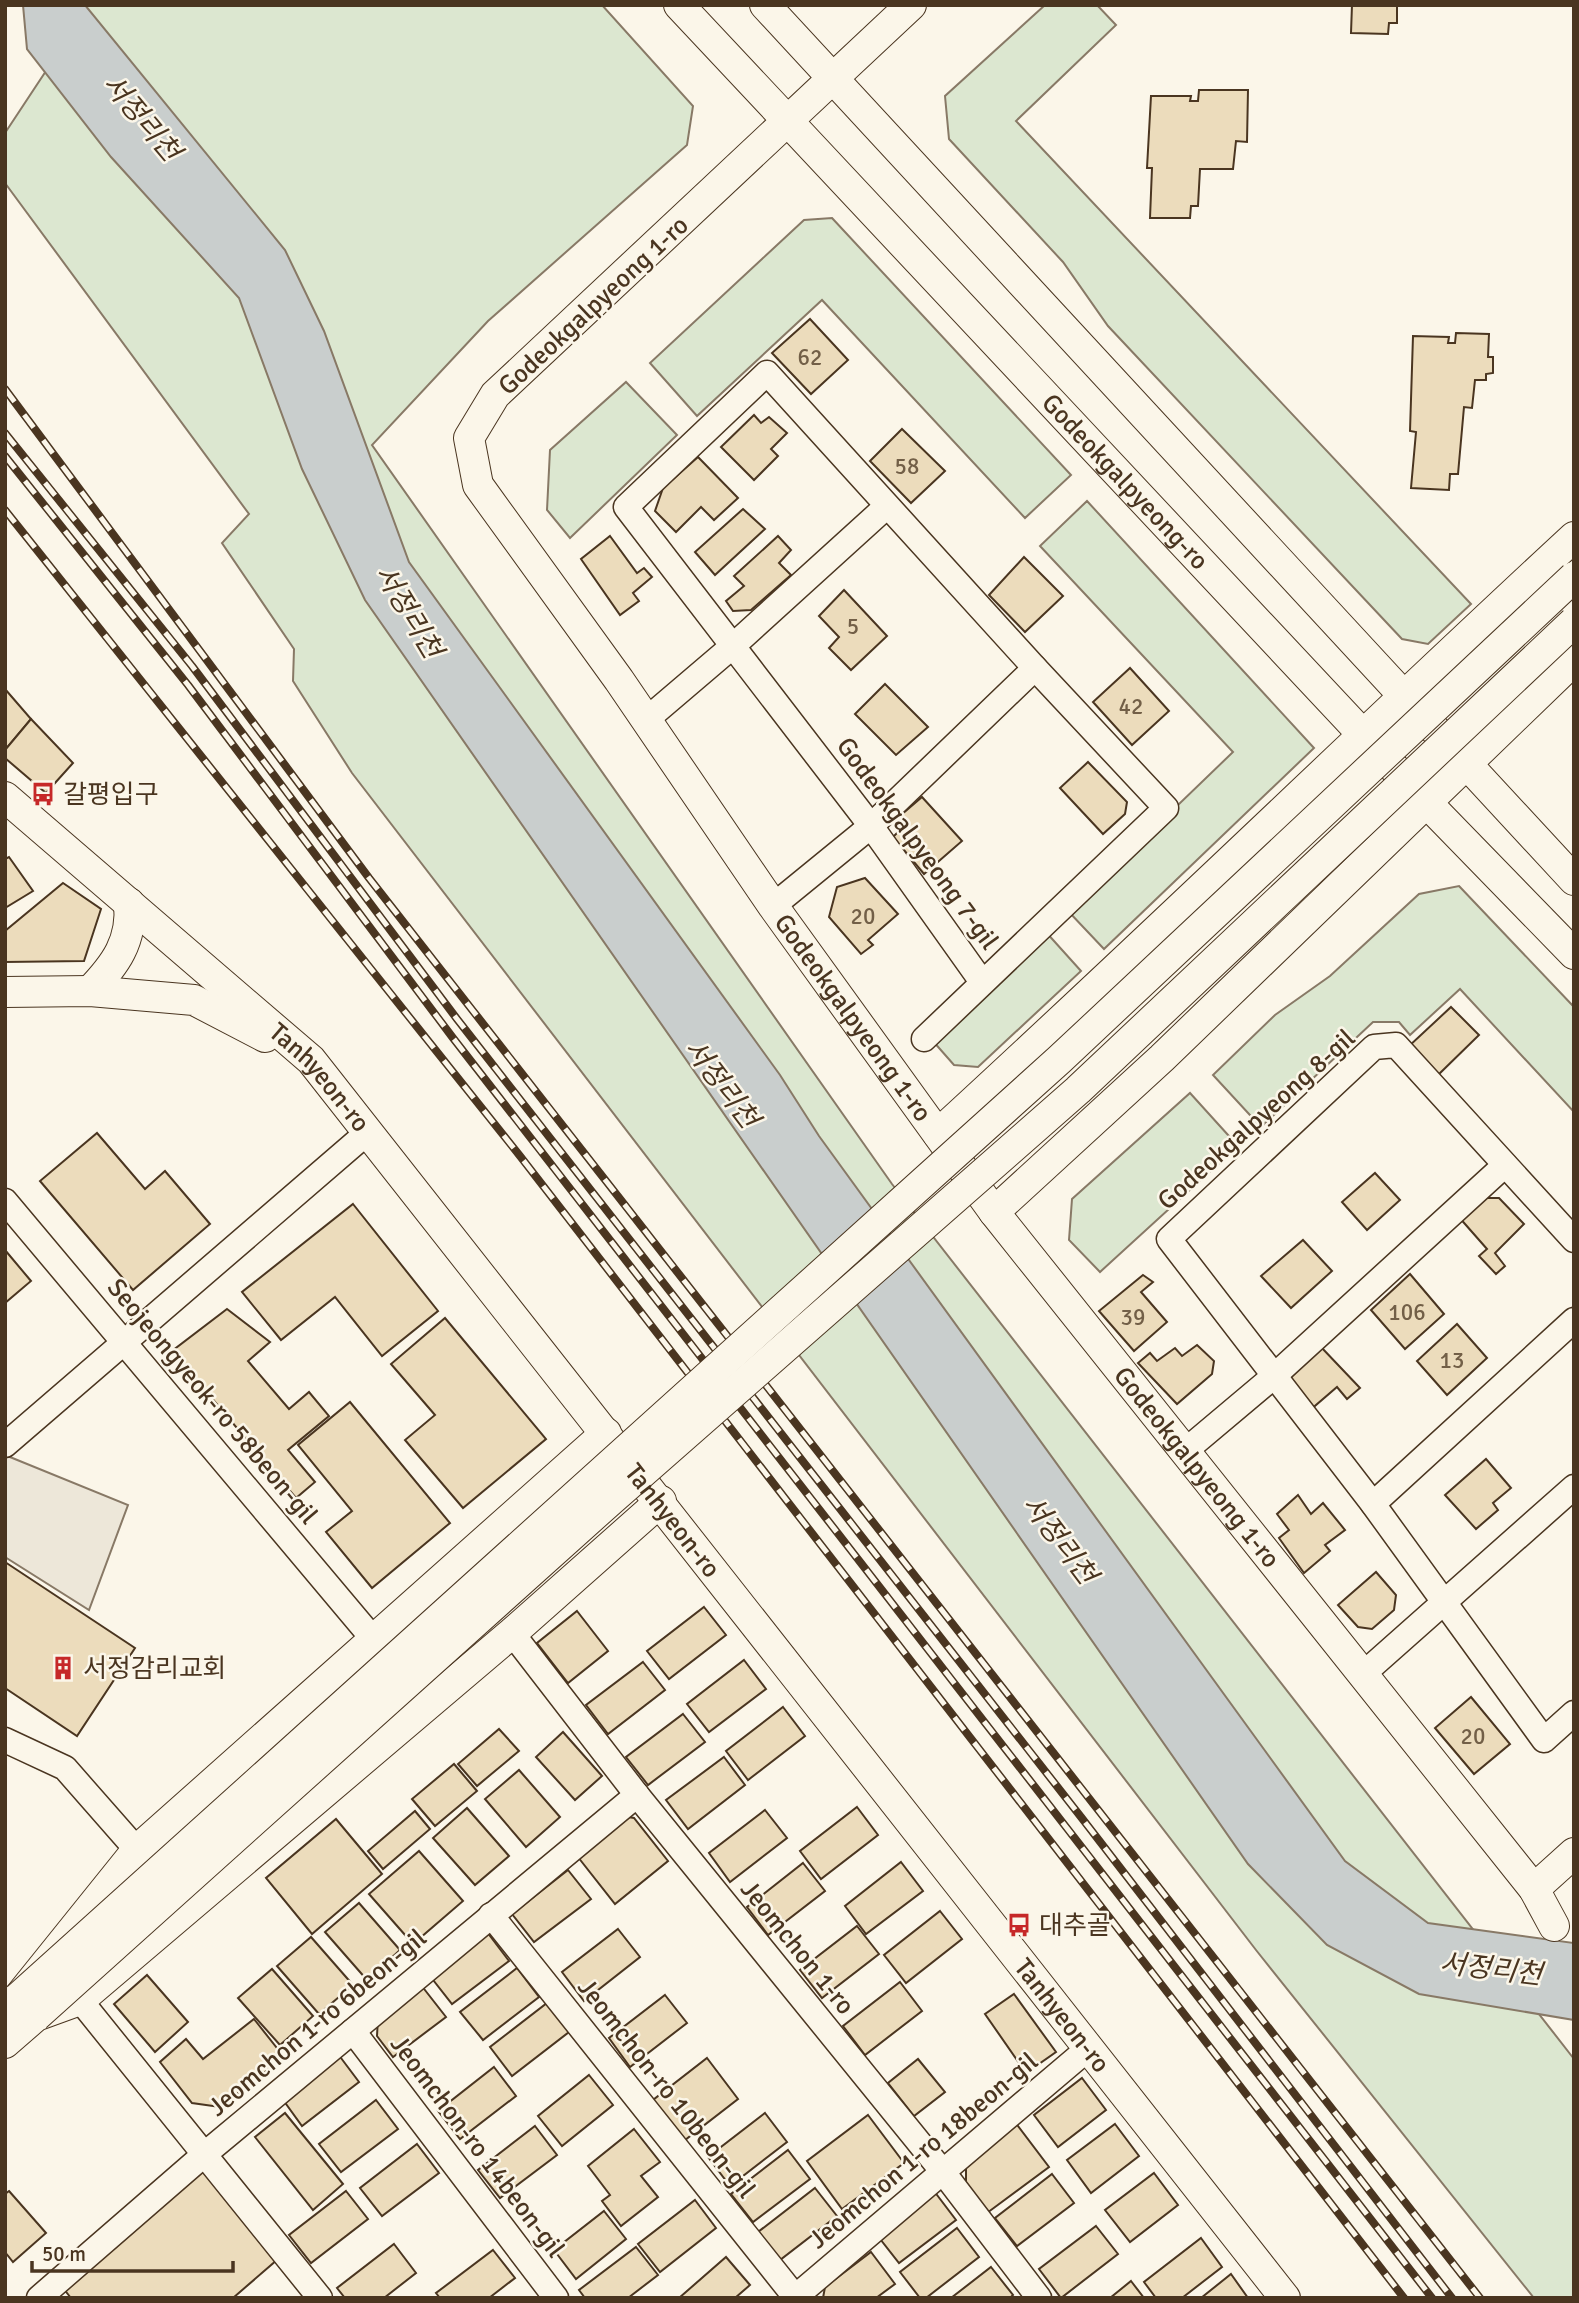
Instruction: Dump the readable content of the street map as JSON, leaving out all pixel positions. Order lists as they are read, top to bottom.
{
  "streets": {
    "street": [
      "Godeokgalpyeong 1-ro",
      "Godeokgalpyeong-ro",
      "Godeokgalpyeong 7-gil",
      "Tanhyeon-ro",
      "Godeokgalpyeong 8-gil",
      "Seojeongyeok-ro 58beon-gil",
      "Jeomchon 1-ro",
      "Jeomchon 1-ro 6beon-gil",
      "Jeomchon-ro 10beon-gil",
      "Jeomchon-ro 14beon-gil",
      "Jeomchon 1-ro 18beon-gil"
    ]
  },
  "crossings": [
    ["Godeokgalpyeong 1-ro", "Godeokgalpyeong-ro"],
    ["Tanhyeon-ro", "Jeomchon 1-ro 18beon-gil"],
    ["Jeomchon 1-ro", "Jeomchon 1-ro 6beon-gil"],
    ["Jeomchon 1-ro", "Jeomchon 1-ro 18beon-gil"],
    ["Jeomchon 1-ro 6beon-gil", "Jeomchon-ro 10beon-gil"],
    ["Jeomchon 1-ro 6beon-gil", "Jeomchon-ro 14beon-gil"],
    ["Jeomchon-ro 10beon-gil", "Jeomchon 1-ro 18beon-gil"]
  ],
  "water": ["서정리천"],
  "places": {
    "bus stop": ["갈평입구", "대추골"],
    "building": ["서정감리교회"]
  },
  "house_numbers": [
    "62",
    "58",
    "5",
    "42",
    "20",
    "106",
    "39",
    "13",
    "20"
  ],
  "scale_bar": "50 m"
}
